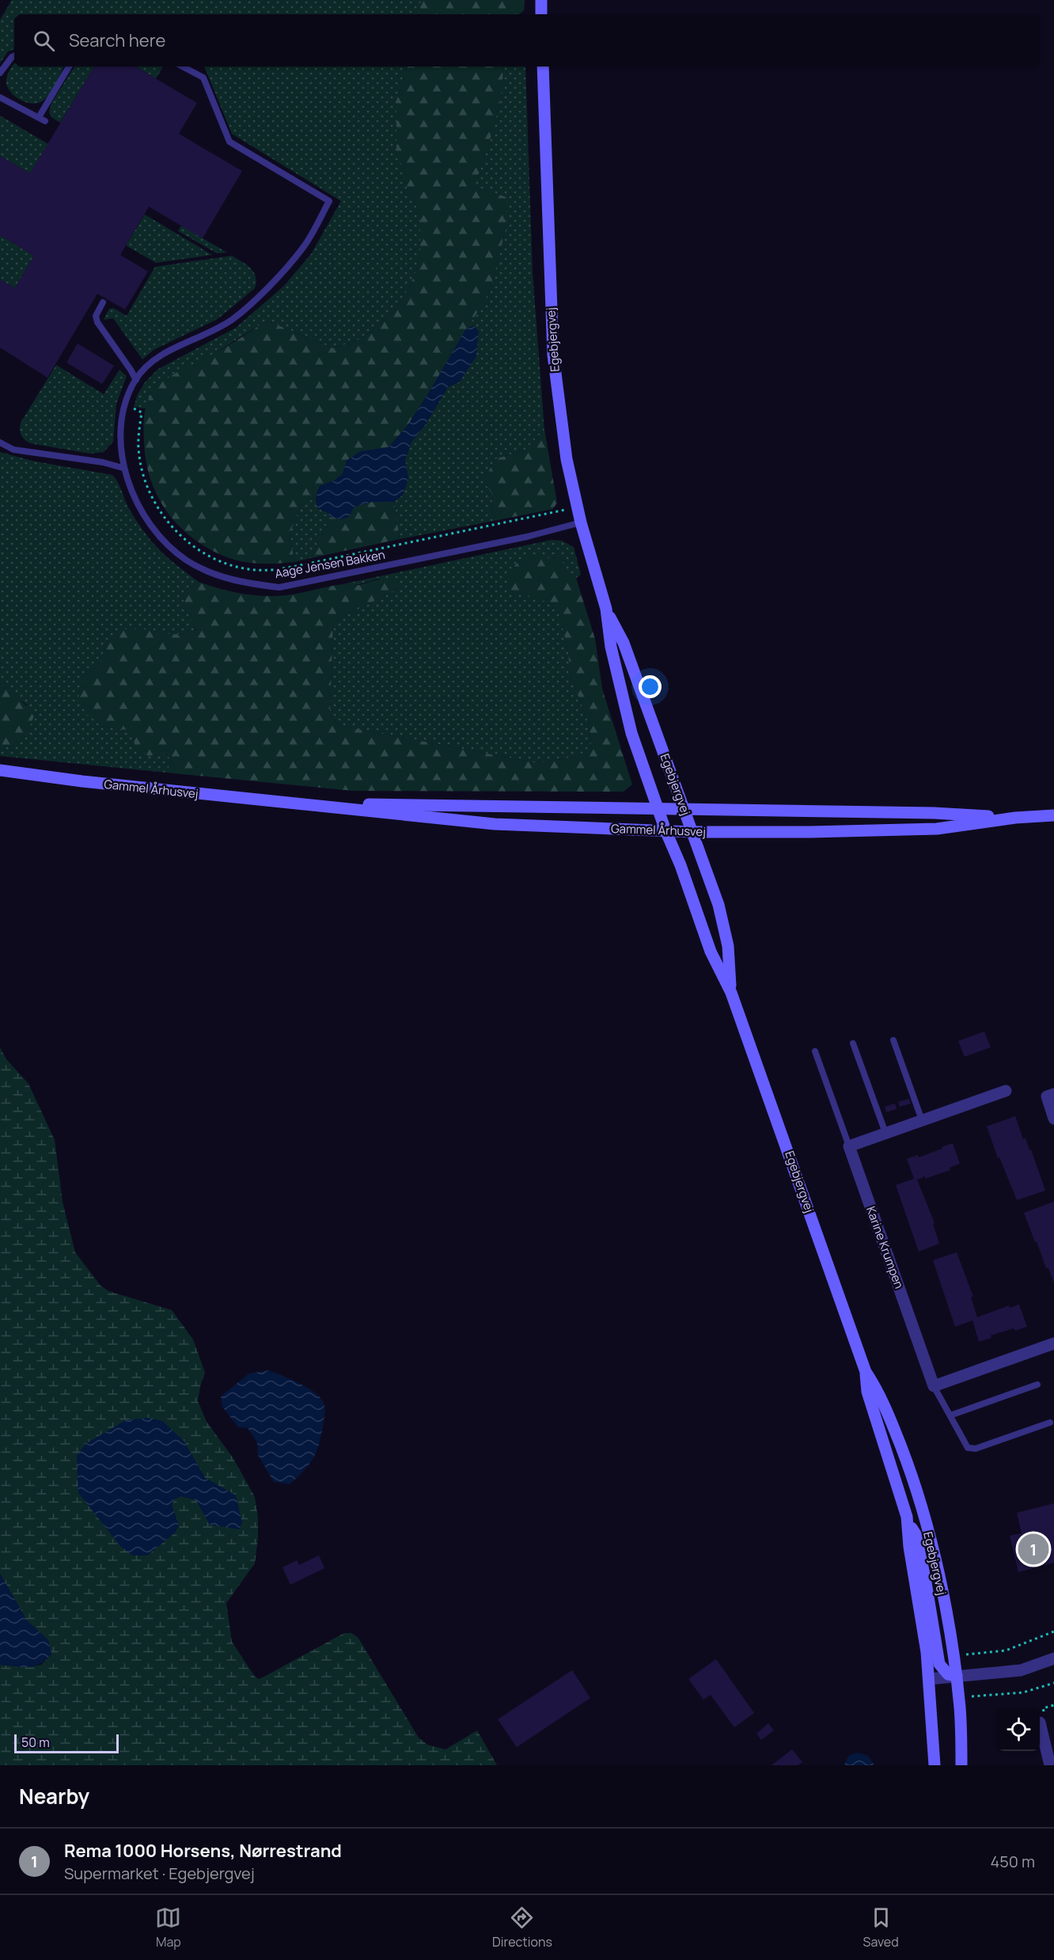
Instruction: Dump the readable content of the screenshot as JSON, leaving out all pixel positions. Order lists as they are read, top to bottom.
{
  "streets": {
    "street": ["Egebjergvej", "Gammel Århusvej", "Karine Krumpen"],
    "lane": ["Aage Jensen Bakken"]
  },
  "crossings": [
    ["Egebjergvej", "Aage Jensen Bakken"],
    ["Egebjergvej", "Gammel Århusvej"]
  ],
  "scale_bar": "50 m",
  "page": {
    "search": "Search here",
    "pins": "1",
    "scale": "50 m",
    "heading": "Nearby",
    "list": [
      {
        "mark": "1",
        "name": "Rema 1000 Horsens, Nørrestrand",
        "note": "Supermarket · Egebjergvej",
        "value": "450 m"
      }
    ],
    "nav": ["Map", "Directions", "Saved"]
  }
}
